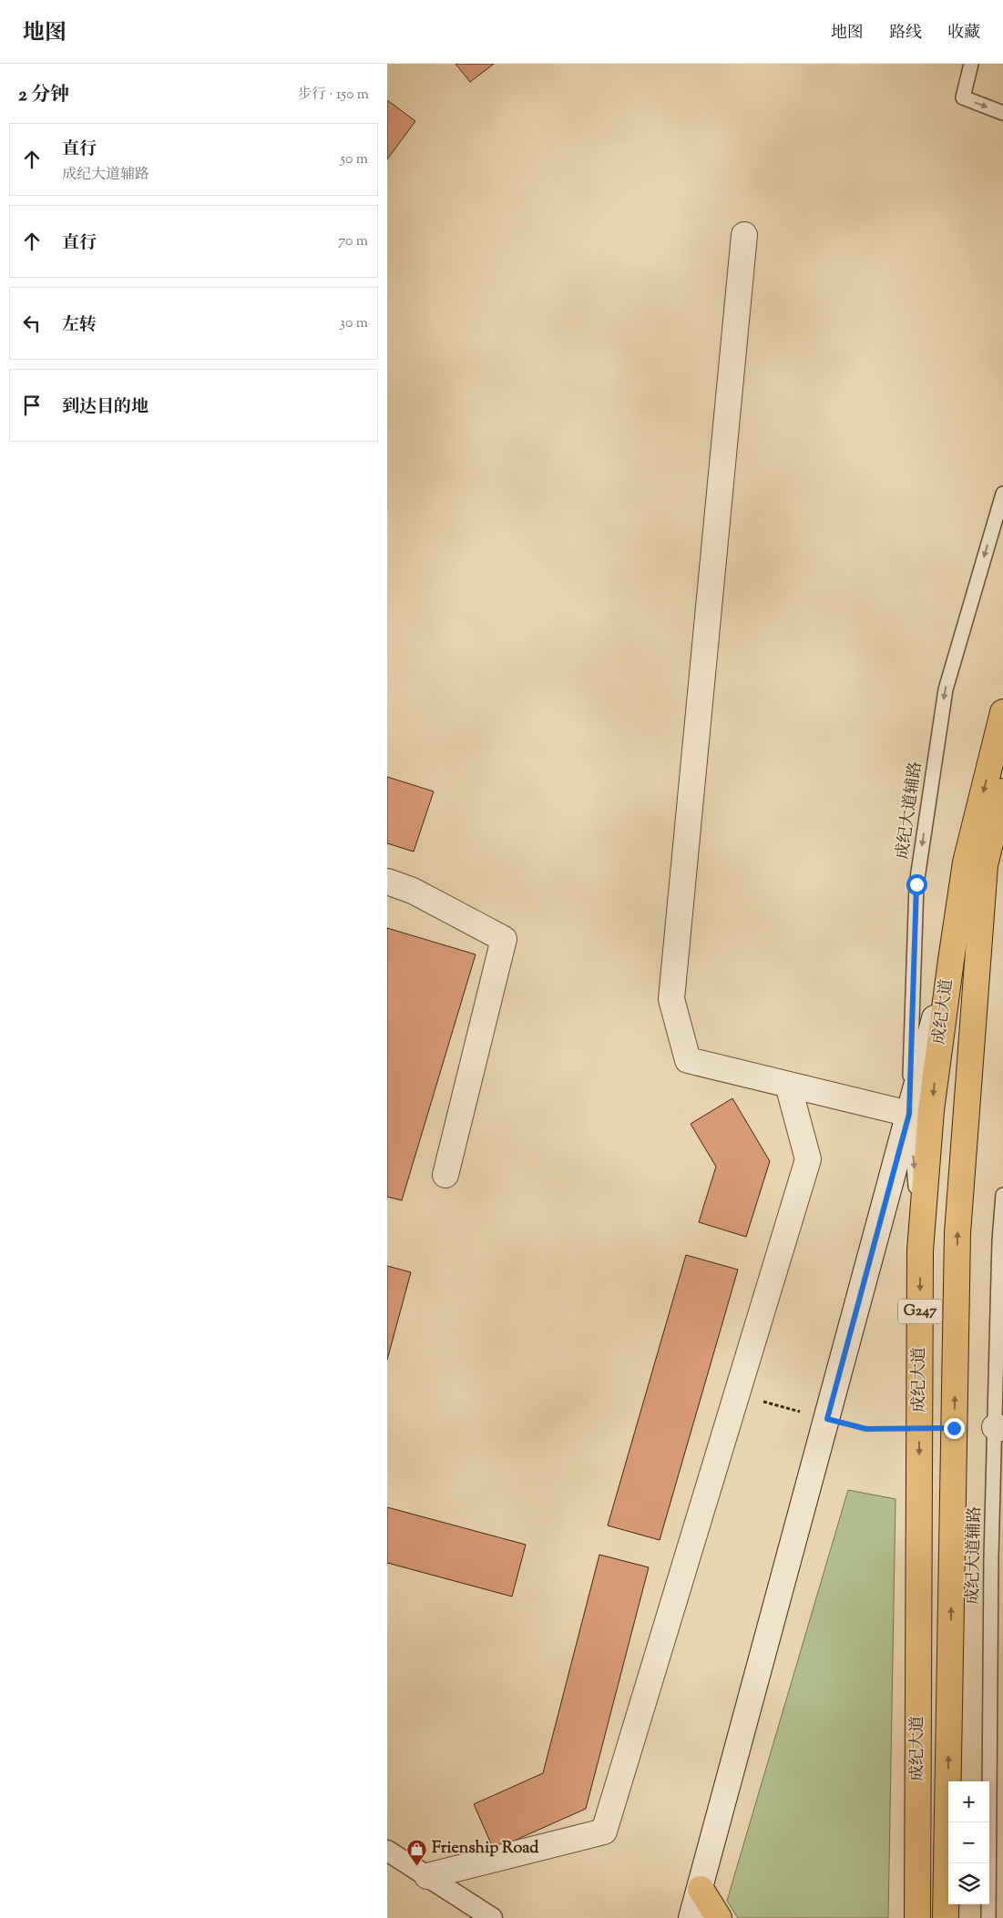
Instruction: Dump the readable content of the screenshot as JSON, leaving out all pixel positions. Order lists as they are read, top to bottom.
{
  "streets": {
    "highway": ["成纪大道", "G247"],
    "lane": ["成纪大道辅路"]
  },
  "crossings": [
    ["成纪大道辅路", "成纪大道"]
  ],
  "one_way": ["成纪大道辅路"],
  "places": {
    "shop": ["Frienship Road"]
  },
  "page": {
    "header": "地图",
    "nav": ["地图", "路线", "收藏"],
    "heading": ["2 分钟", "步行 · 150 m"],
    "list": [
      ["直行", "成纪大道辅路", "50 m"],
      ["直行", "70 m"],
      ["左转", "30 m"],
      "到达目的地"
    ],
    "map_buttons": ["+", "−"]
  }
}
